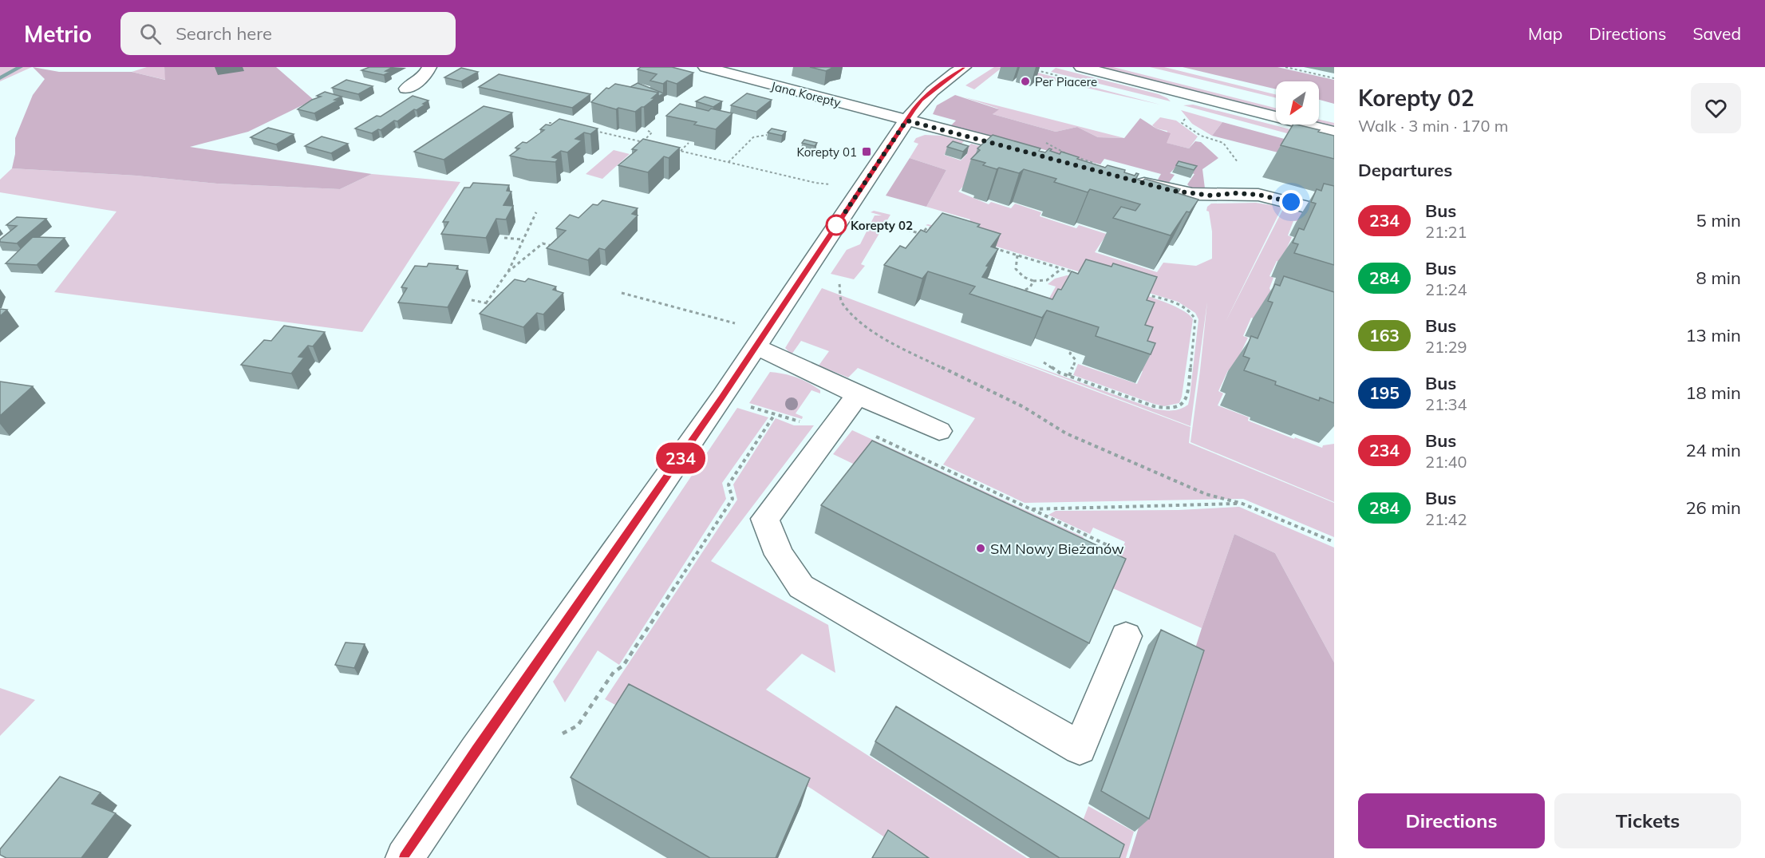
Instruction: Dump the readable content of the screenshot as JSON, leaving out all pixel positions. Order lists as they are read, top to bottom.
{
  "streets": {
    "street": ["Jana Korepty"]
  },
  "places": {
    "other": ["Per Piacere", "Korepty 02", "SM Nowy Bieżanów"],
    "transit": ["Korepty 01"]
  },
  "lines": ["bus line 234"],
  "north": "bottom left",
  "page": {
    "header": "Metrio",
    "search": "Search here",
    "nav": ["Map", "Directions", "Saved"],
    "on_map": "234",
    "heading": [
      ["Korepty 02", "Walk · 3 min · 170 m"],
      "Departures"
    ],
    "list": [
      {
        "mark": "234",
        "name": "Bus",
        "note": "21:21",
        "value": "5 min"
      },
      {
        "mark": "284",
        "name": "Bus",
        "note": "21:24",
        "value": "8 min"
      },
      {
        "mark": "163",
        "name": "Bus",
        "note": "21:29",
        "value": "13 min"
      },
      {
        "mark": "195",
        "name": "Bus",
        "note": "21:34",
        "value": "18 min"
      },
      {
        "mark": "234",
        "name": "Bus",
        "note": "21:40",
        "value": "24 min"
      },
      {
        "mark": "284",
        "name": "Bus",
        "note": "21:42",
        "value": "26 min"
      }
    ],
    "buttons": ["Directions", "Tickets"]
  }
}
